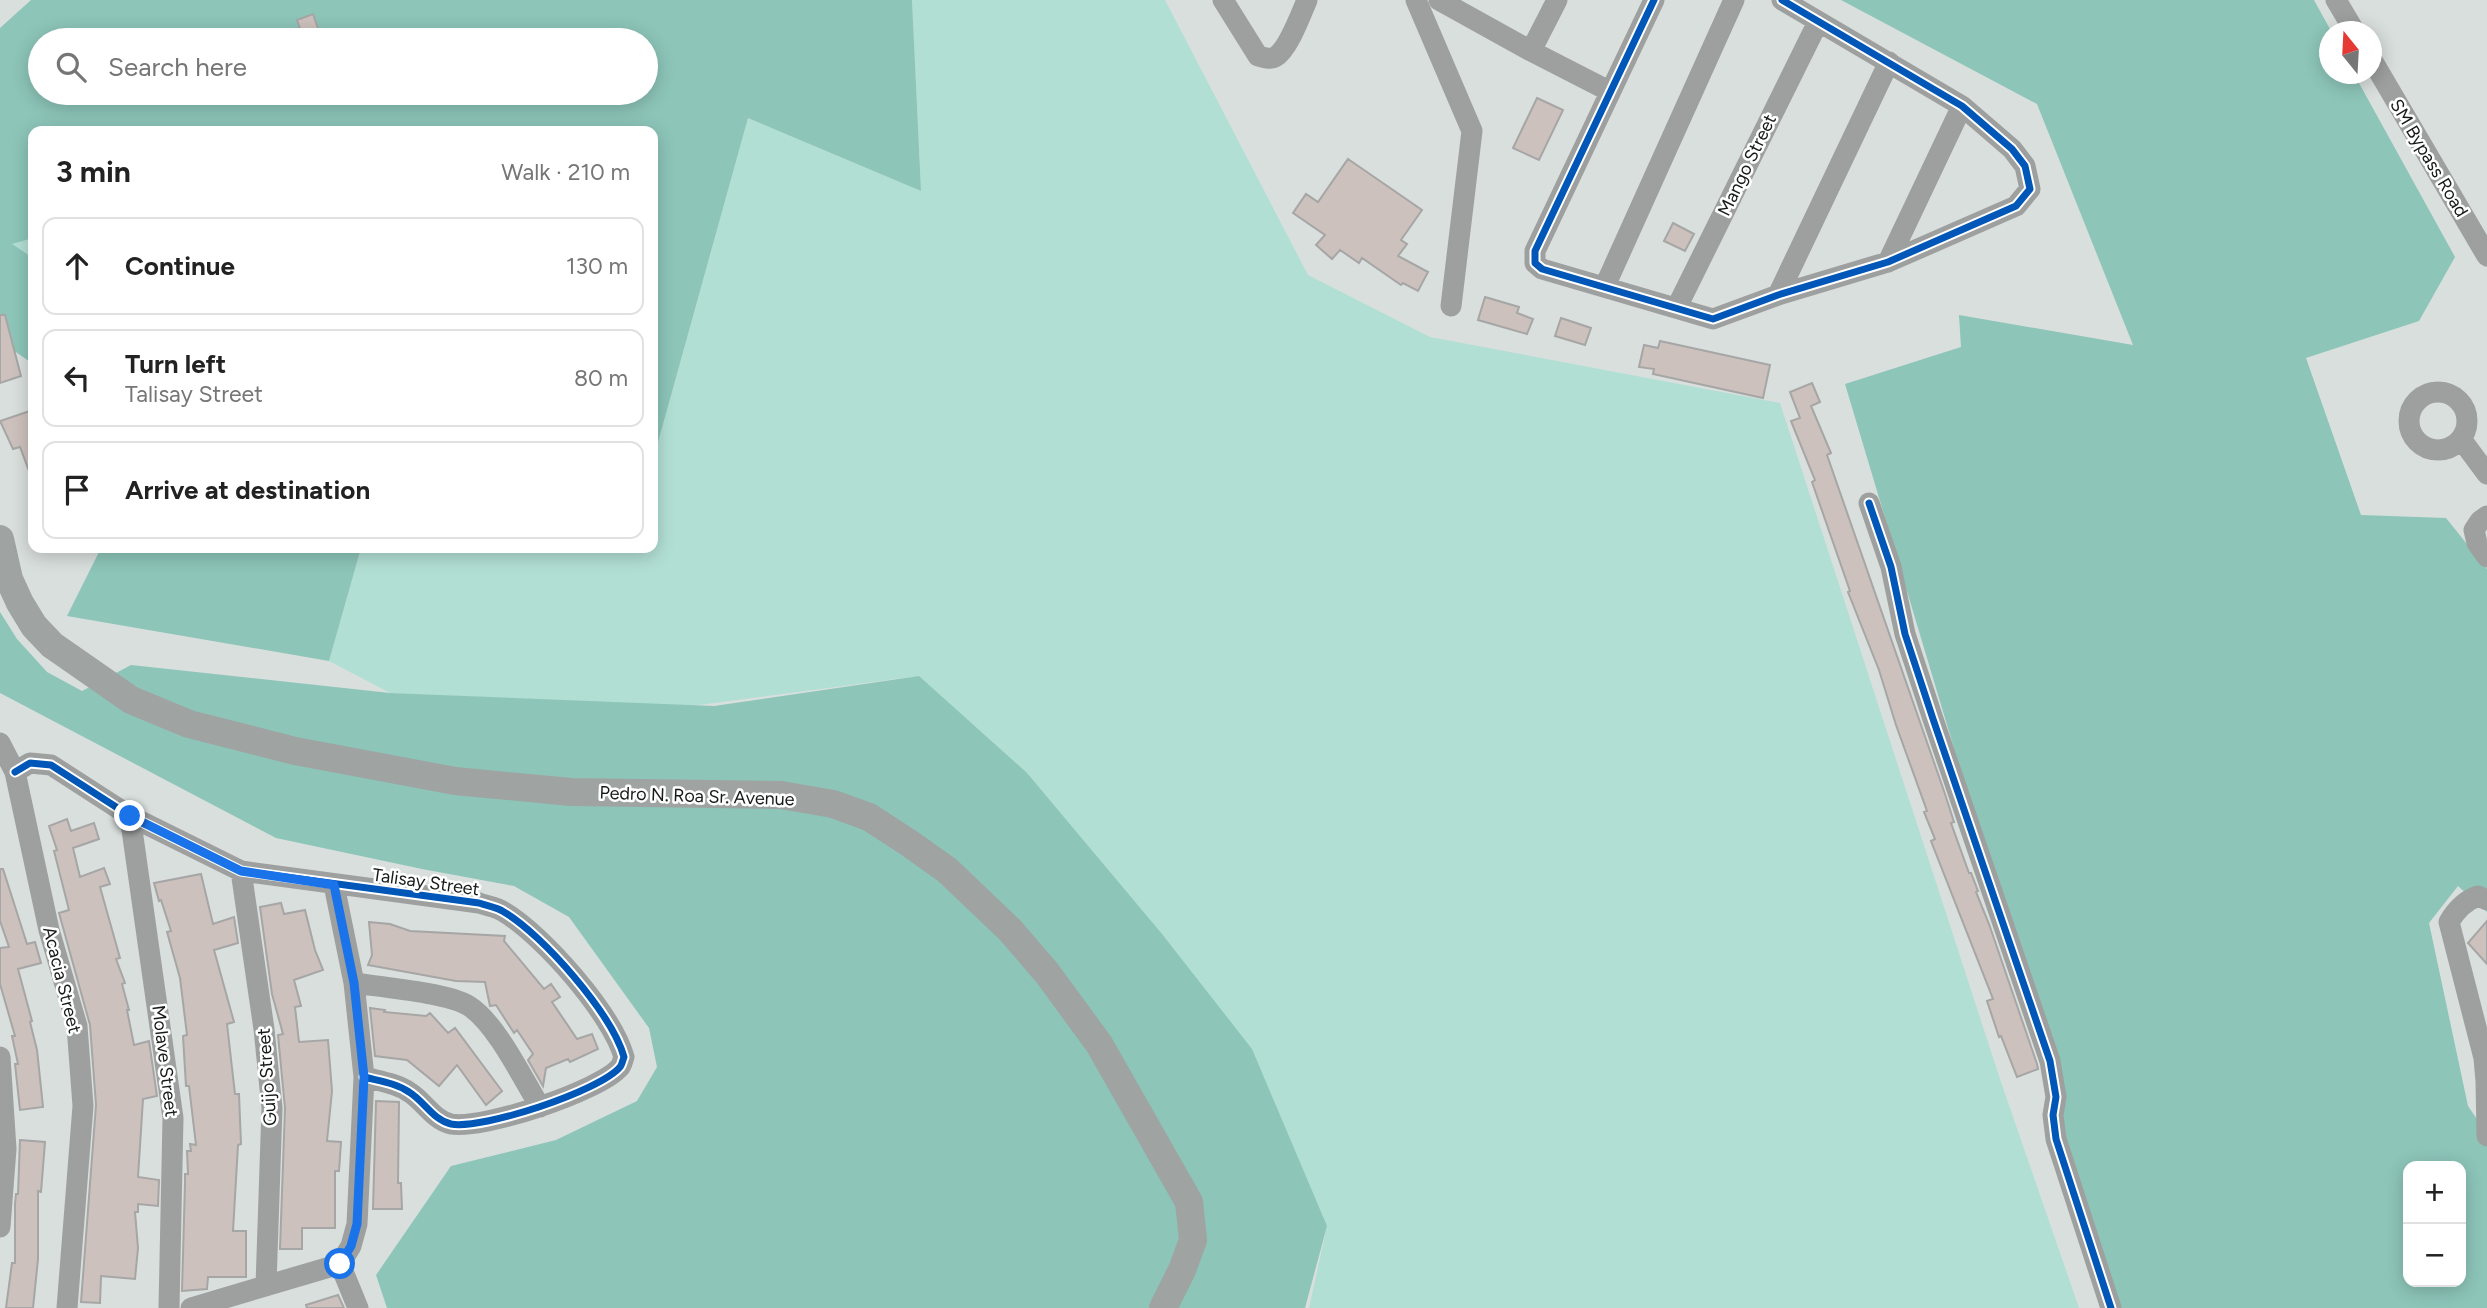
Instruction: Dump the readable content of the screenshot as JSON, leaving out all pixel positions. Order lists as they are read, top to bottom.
{
  "streets": {
    "main road": ["Pedro N. Roa Sr. Avenue"],
    "street": [
      "SM Bypass Road",
      "Mango Street",
      "Talisay Street",
      "Acacia Street",
      "Molave Street",
      "Guijo Street"
    ]
  },
  "crossings": [
    ["Talisay Street", "Acacia Street"],
    ["Talisay Street", "Molave Street"],
    ["Talisay Street", "Guijo Street"]
  ],
  "north": "top",
  "page": {
    "search": "Search here",
    "heading": ["3 min", "Walk · 210 m"],
    "list": [
      ["Continue", "130 m"],
      ["Turn left", "Talisay Street", "80 m"],
      "Arrive at destination"
    ],
    "map_buttons": ["+", "−"]
  }
}
